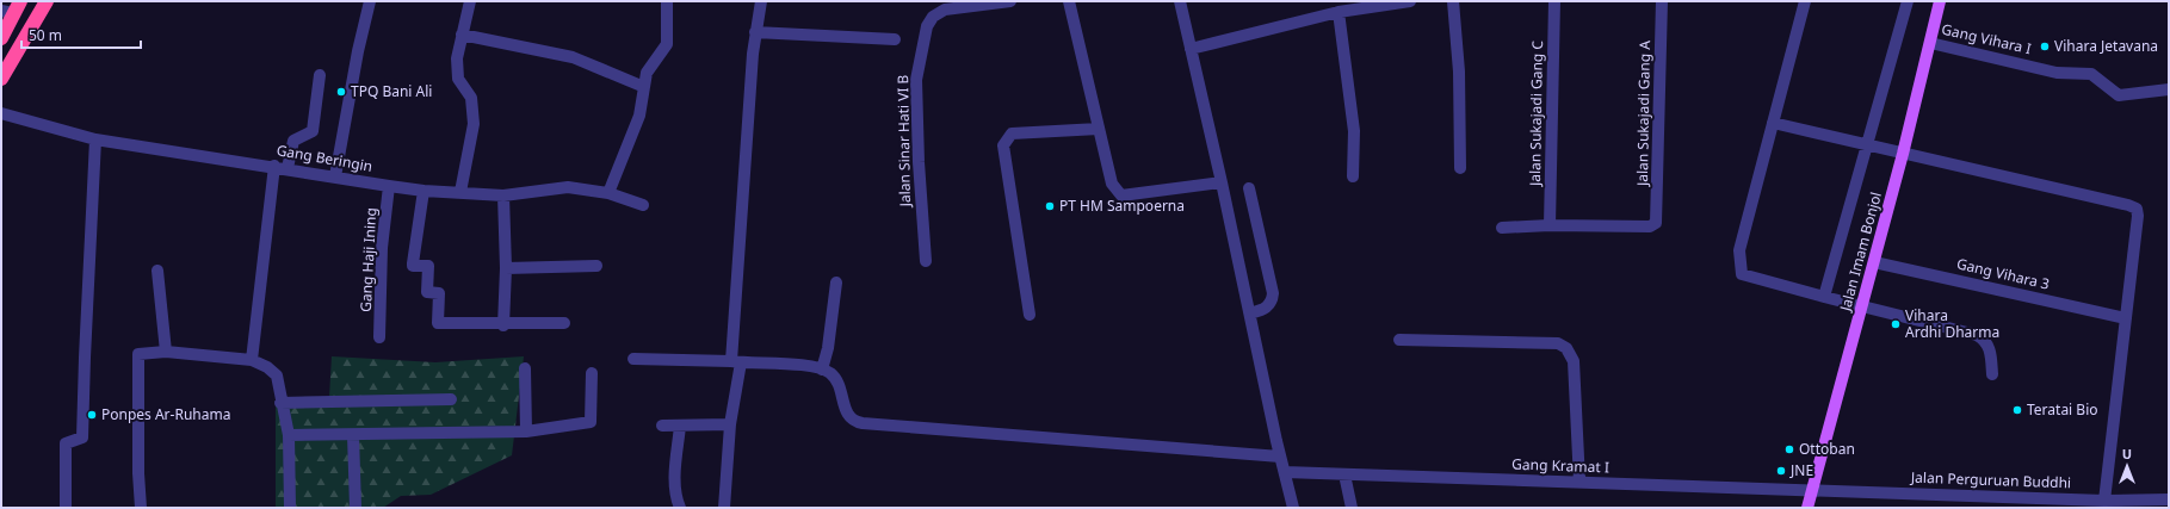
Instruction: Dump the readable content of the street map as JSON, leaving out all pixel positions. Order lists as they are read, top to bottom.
{
  "streets": {
    "main road": ["Jalan Imam Bonjol"],
    "street": [
      "Gang Vihara I",
      "Jalan Sukajadi Gang C",
      "Jalan Sukajadi Gang A",
      "Jalan Sinar Hati VI B",
      "Gang Beringin",
      "Gang Haji Ining",
      "Gang Vihara 3",
      "Gang Kramat I",
      "Jalan Perguruan Buddhi"
    ]
  },
  "crossings": [
    ["Gang Vihara I", "Jalan Imam Bonjol"],
    ["Jalan Sukajadi Gang C", "Jalan Sukajadi Gang A"],
    ["Gang Beringin", "Gang Haji Ining"],
    ["Jalan Imam Bonjol", "Gang Vihara 3"],
    ["Jalan Imam Bonjol", "Gang Kramat I"],
    ["Jalan Imam Bonjol", "Jalan Perguruan Buddhi"],
    ["Gang Kramat I", "Jalan Perguruan Buddhi"]
  ],
  "places": [
    "Vihara Jetavana",
    "TPQ Bani Ali",
    "PT HM Sampoerna",
    "Vihara Ardhi Dharma",
    "Teratai Bio",
    "Ponpes Ar-Ruhama",
    "Ottoban",
    "JNE"
  ],
  "scale_bar": "50 m",
  "north": "top"
}
